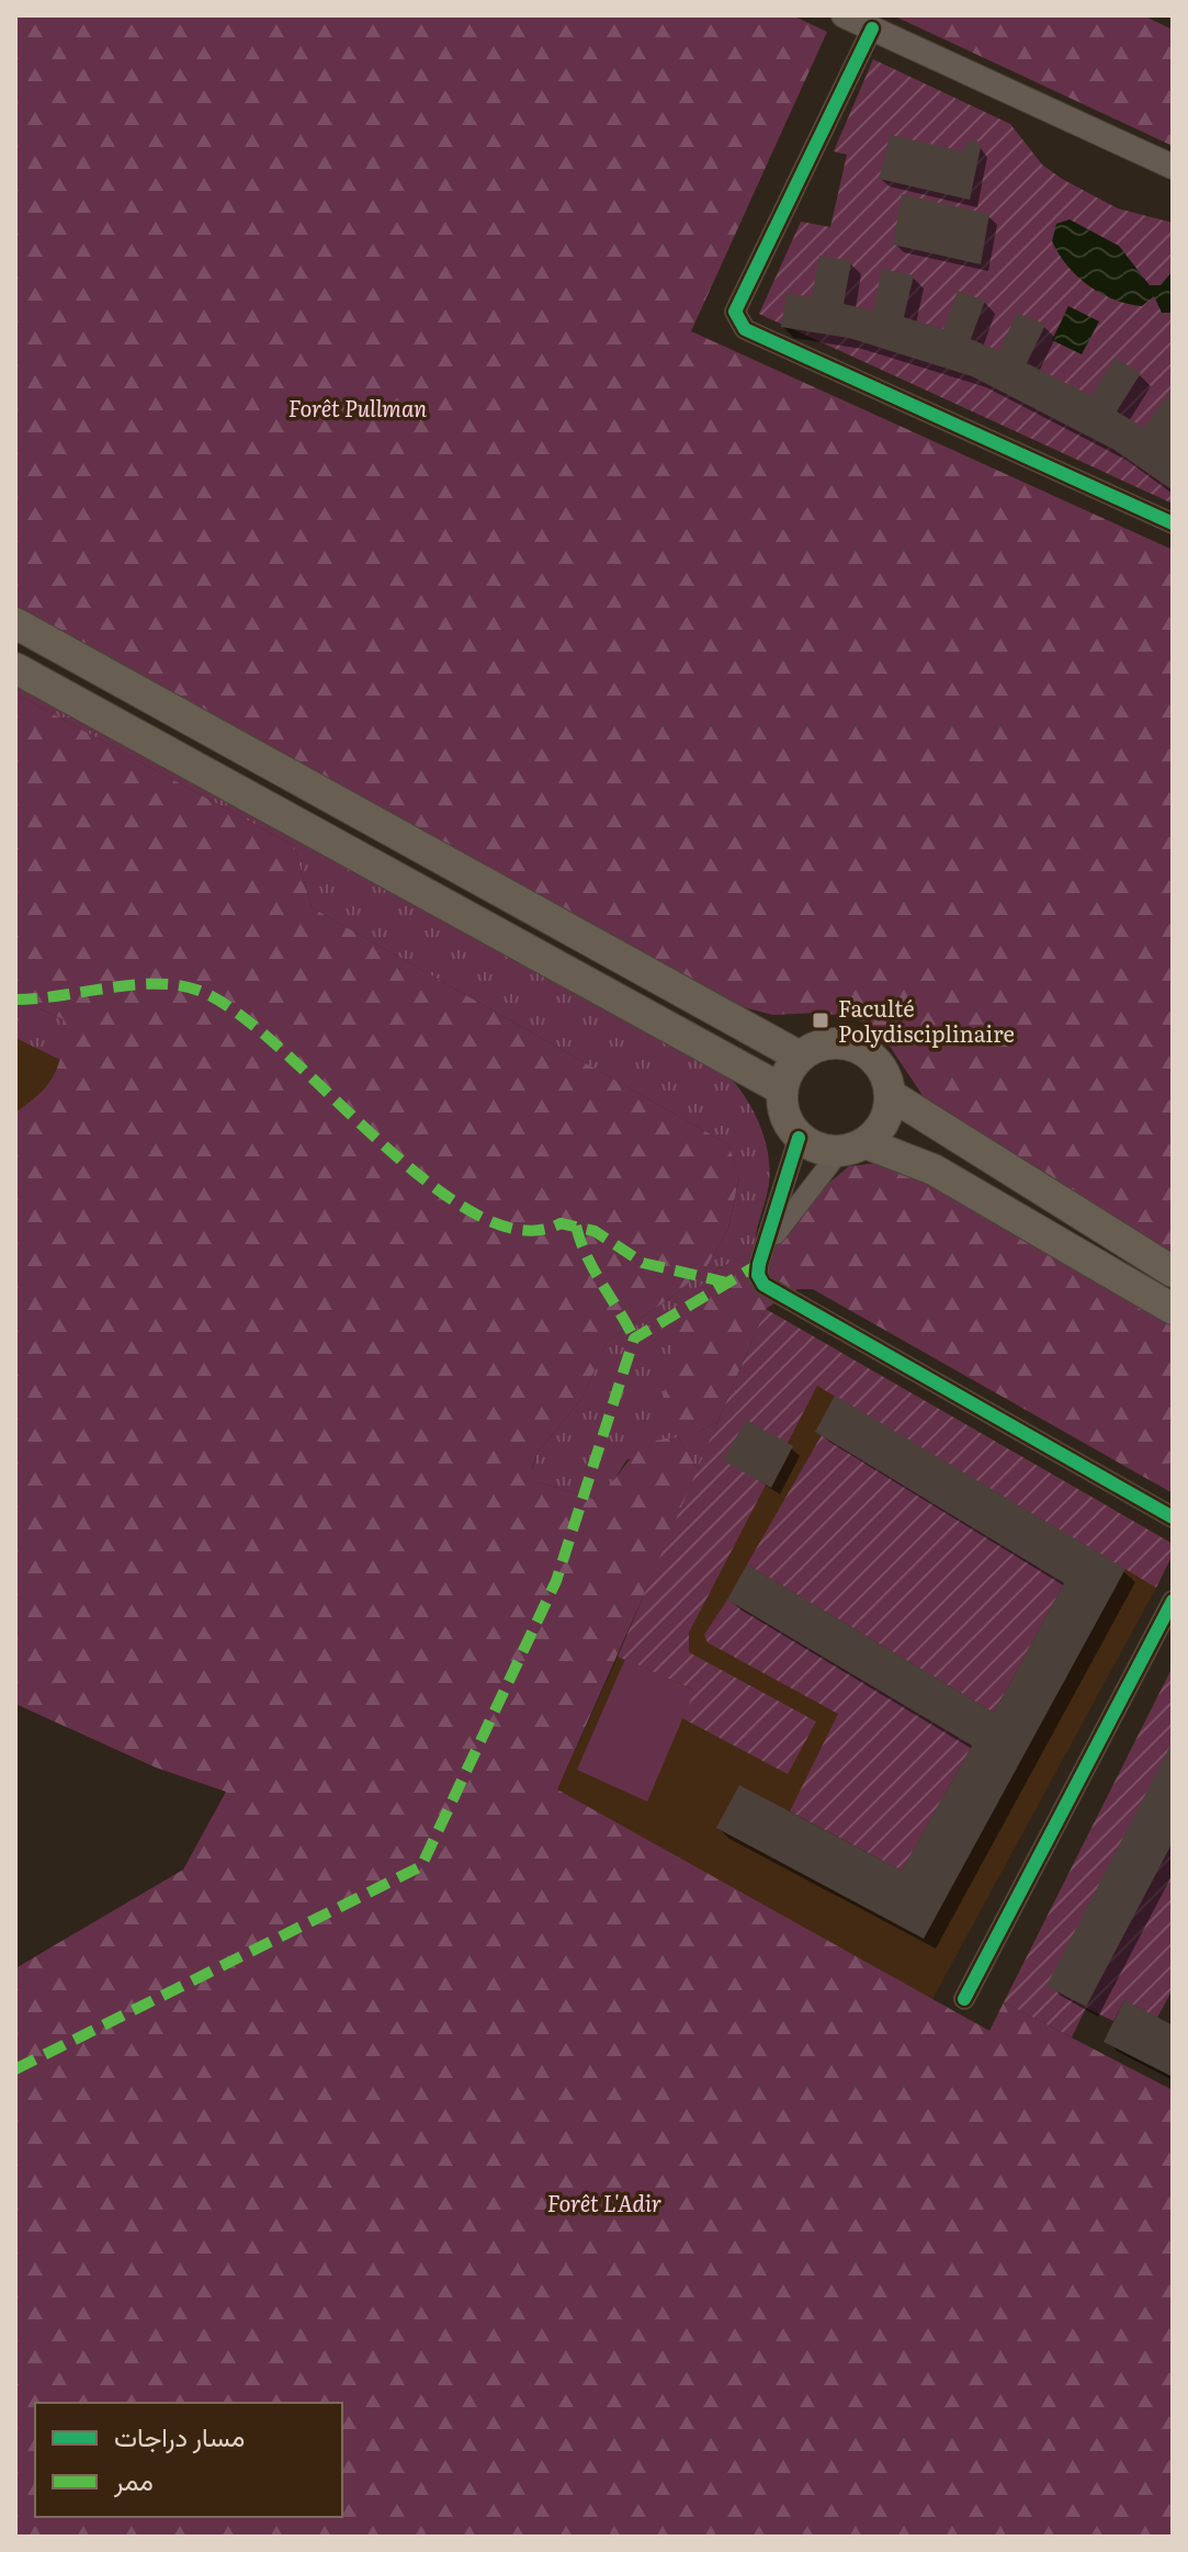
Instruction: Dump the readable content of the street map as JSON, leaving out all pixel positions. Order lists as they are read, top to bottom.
{
  "parks": ["Forêt Pullman", "Forêt L'Adir"],
  "places": {
    "transit": ["Faculté Polydisciplinaire"]
  },
  "legend": ["مسار دراجات", "ممر"]
}
